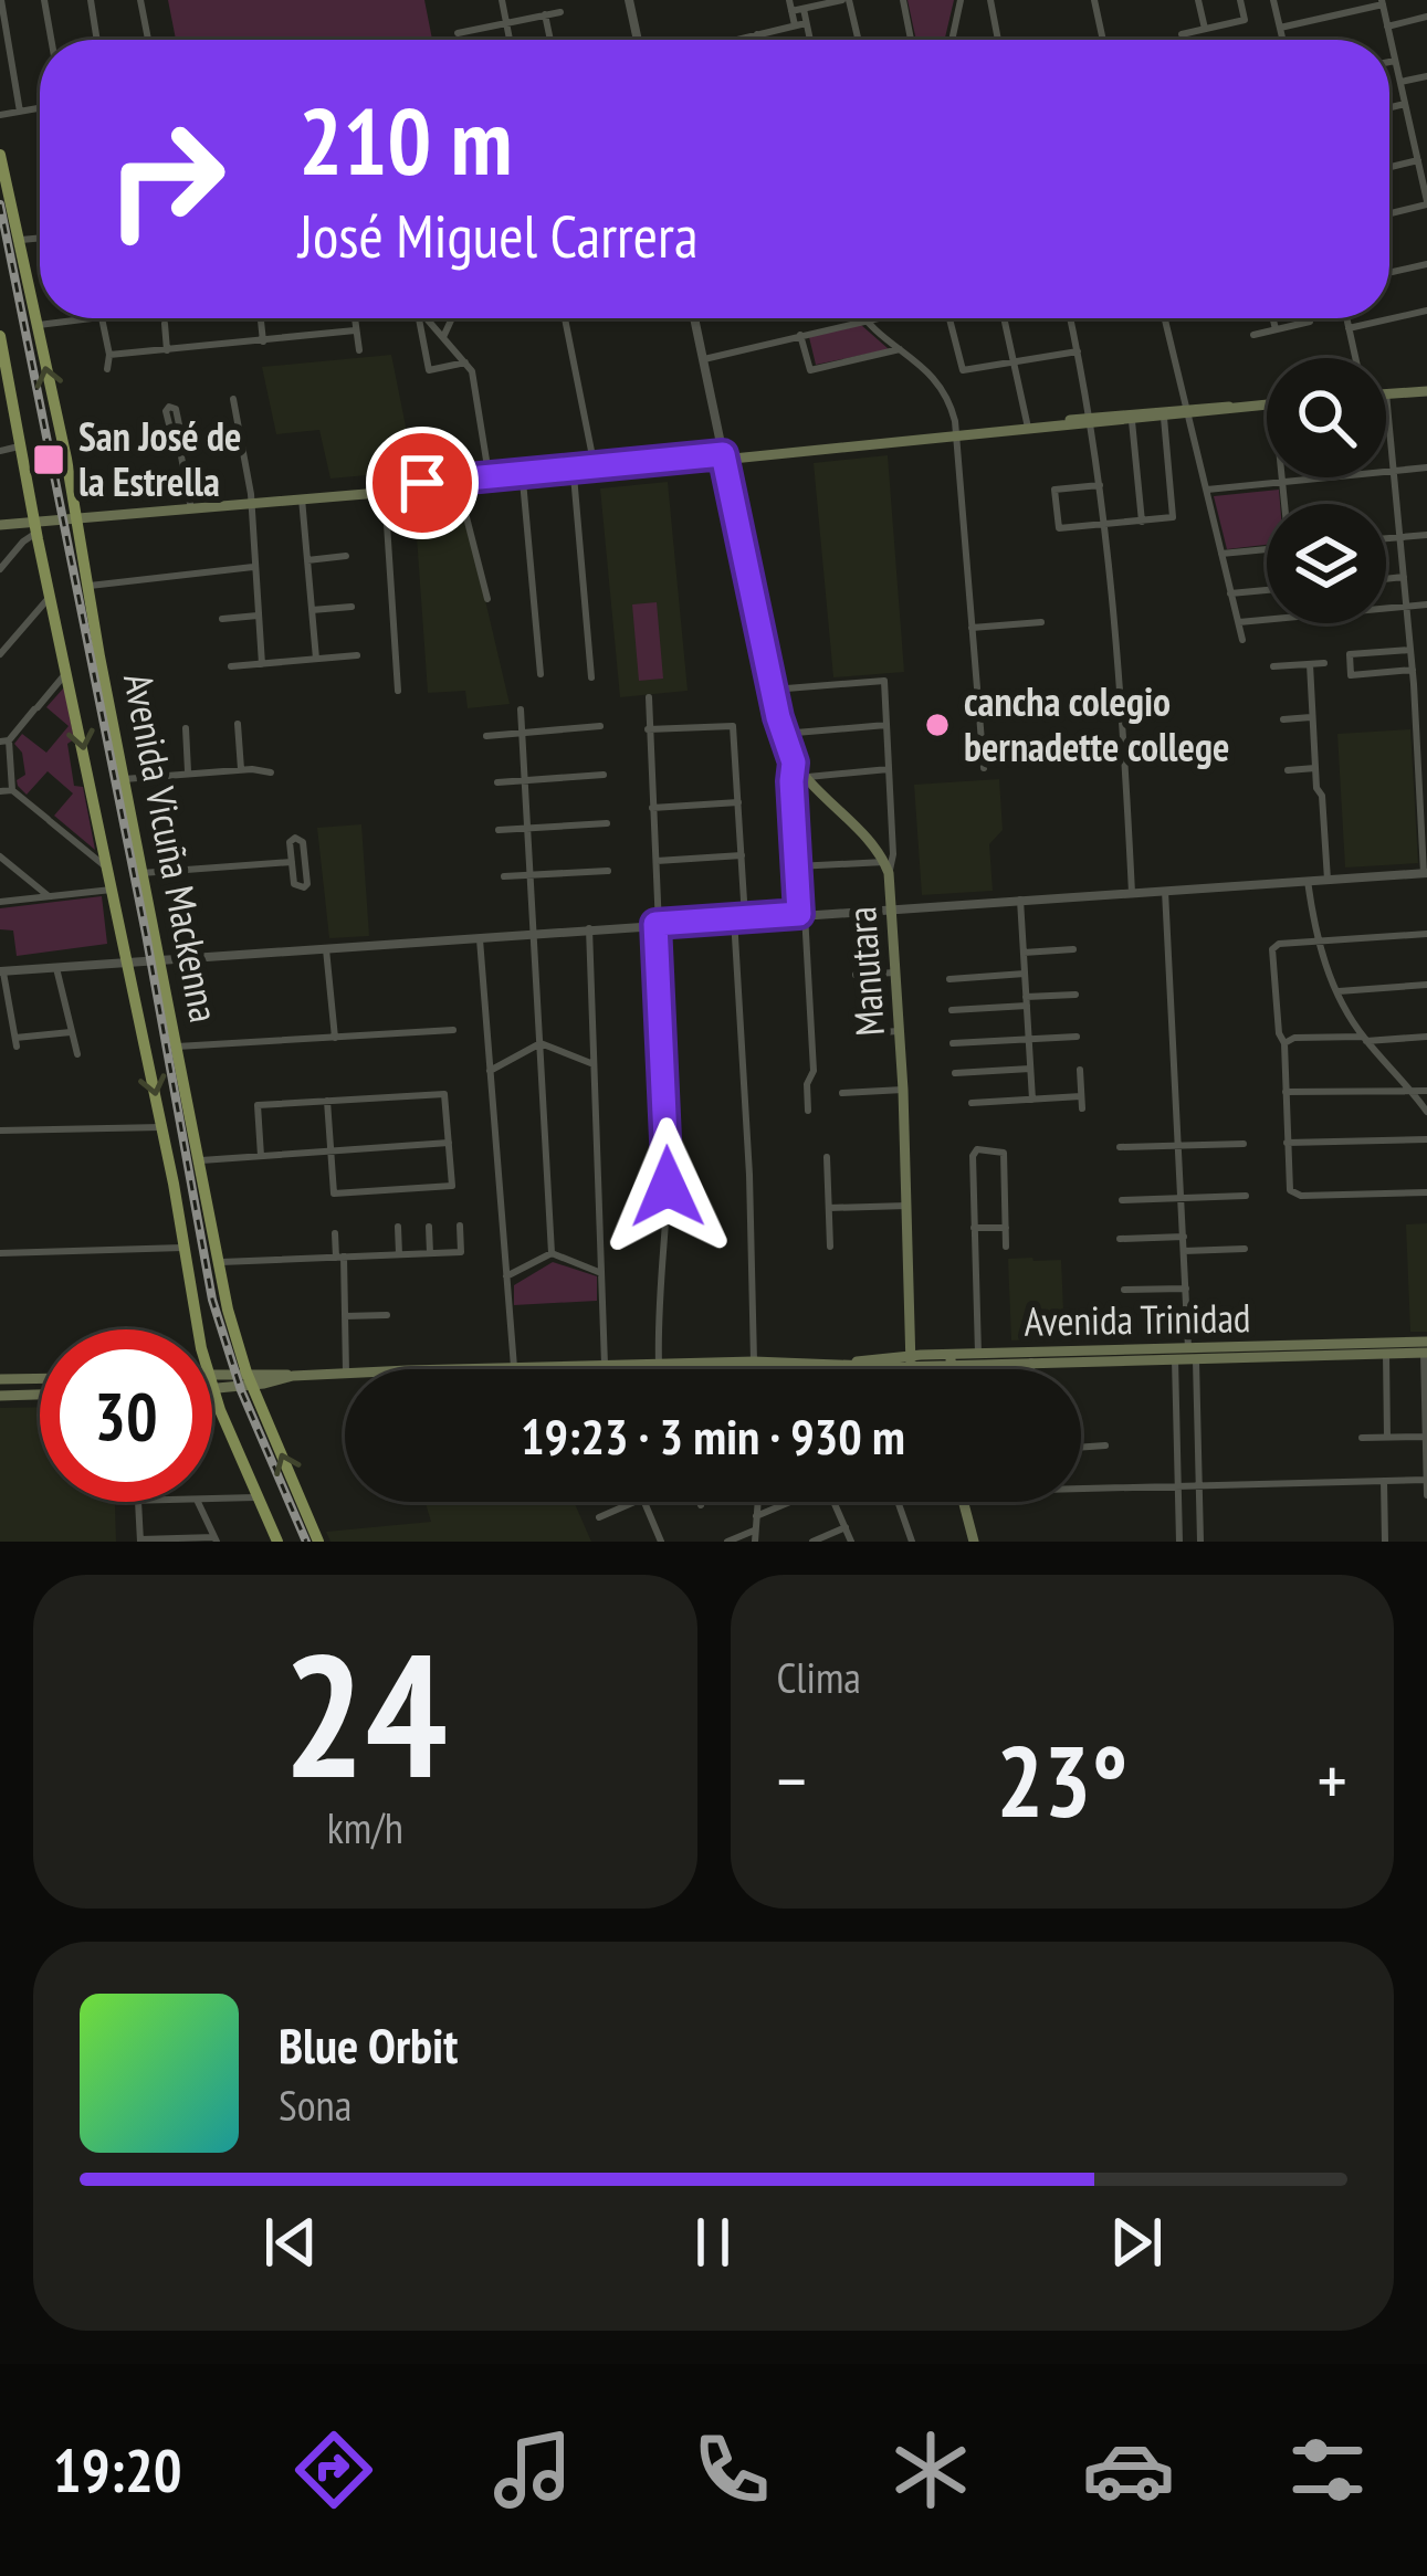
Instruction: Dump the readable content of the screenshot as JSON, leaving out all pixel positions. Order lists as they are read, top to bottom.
{
  "streets": {
    "main road": ["Avenida Vicuña Mackenna", "Manutara", "Avenida Trinidad"]
  },
  "crossings": [
    ["Avenida Vicuña Mackenna", "Avenida Trinidad"],
    ["Manutara", "Avenida Trinidad"]
  ],
  "places": {
    "transit": ["San José de la Estrella"],
    "other": ["cancha colegio bernadette college"]
  },
  "page": {
    "turn": ["210 m", "José Miguel Carrera"],
    "limit": "30",
    "trip": "19:23 · 3 min · 930 m",
    "tile": [
      ["24", "km/h"],
      "Clima"
    ],
    "heat": ["−", "23°", "+"],
    "song": ["Blue Orbit", "Sona"],
    "tabs": "19:20"
  }
}
